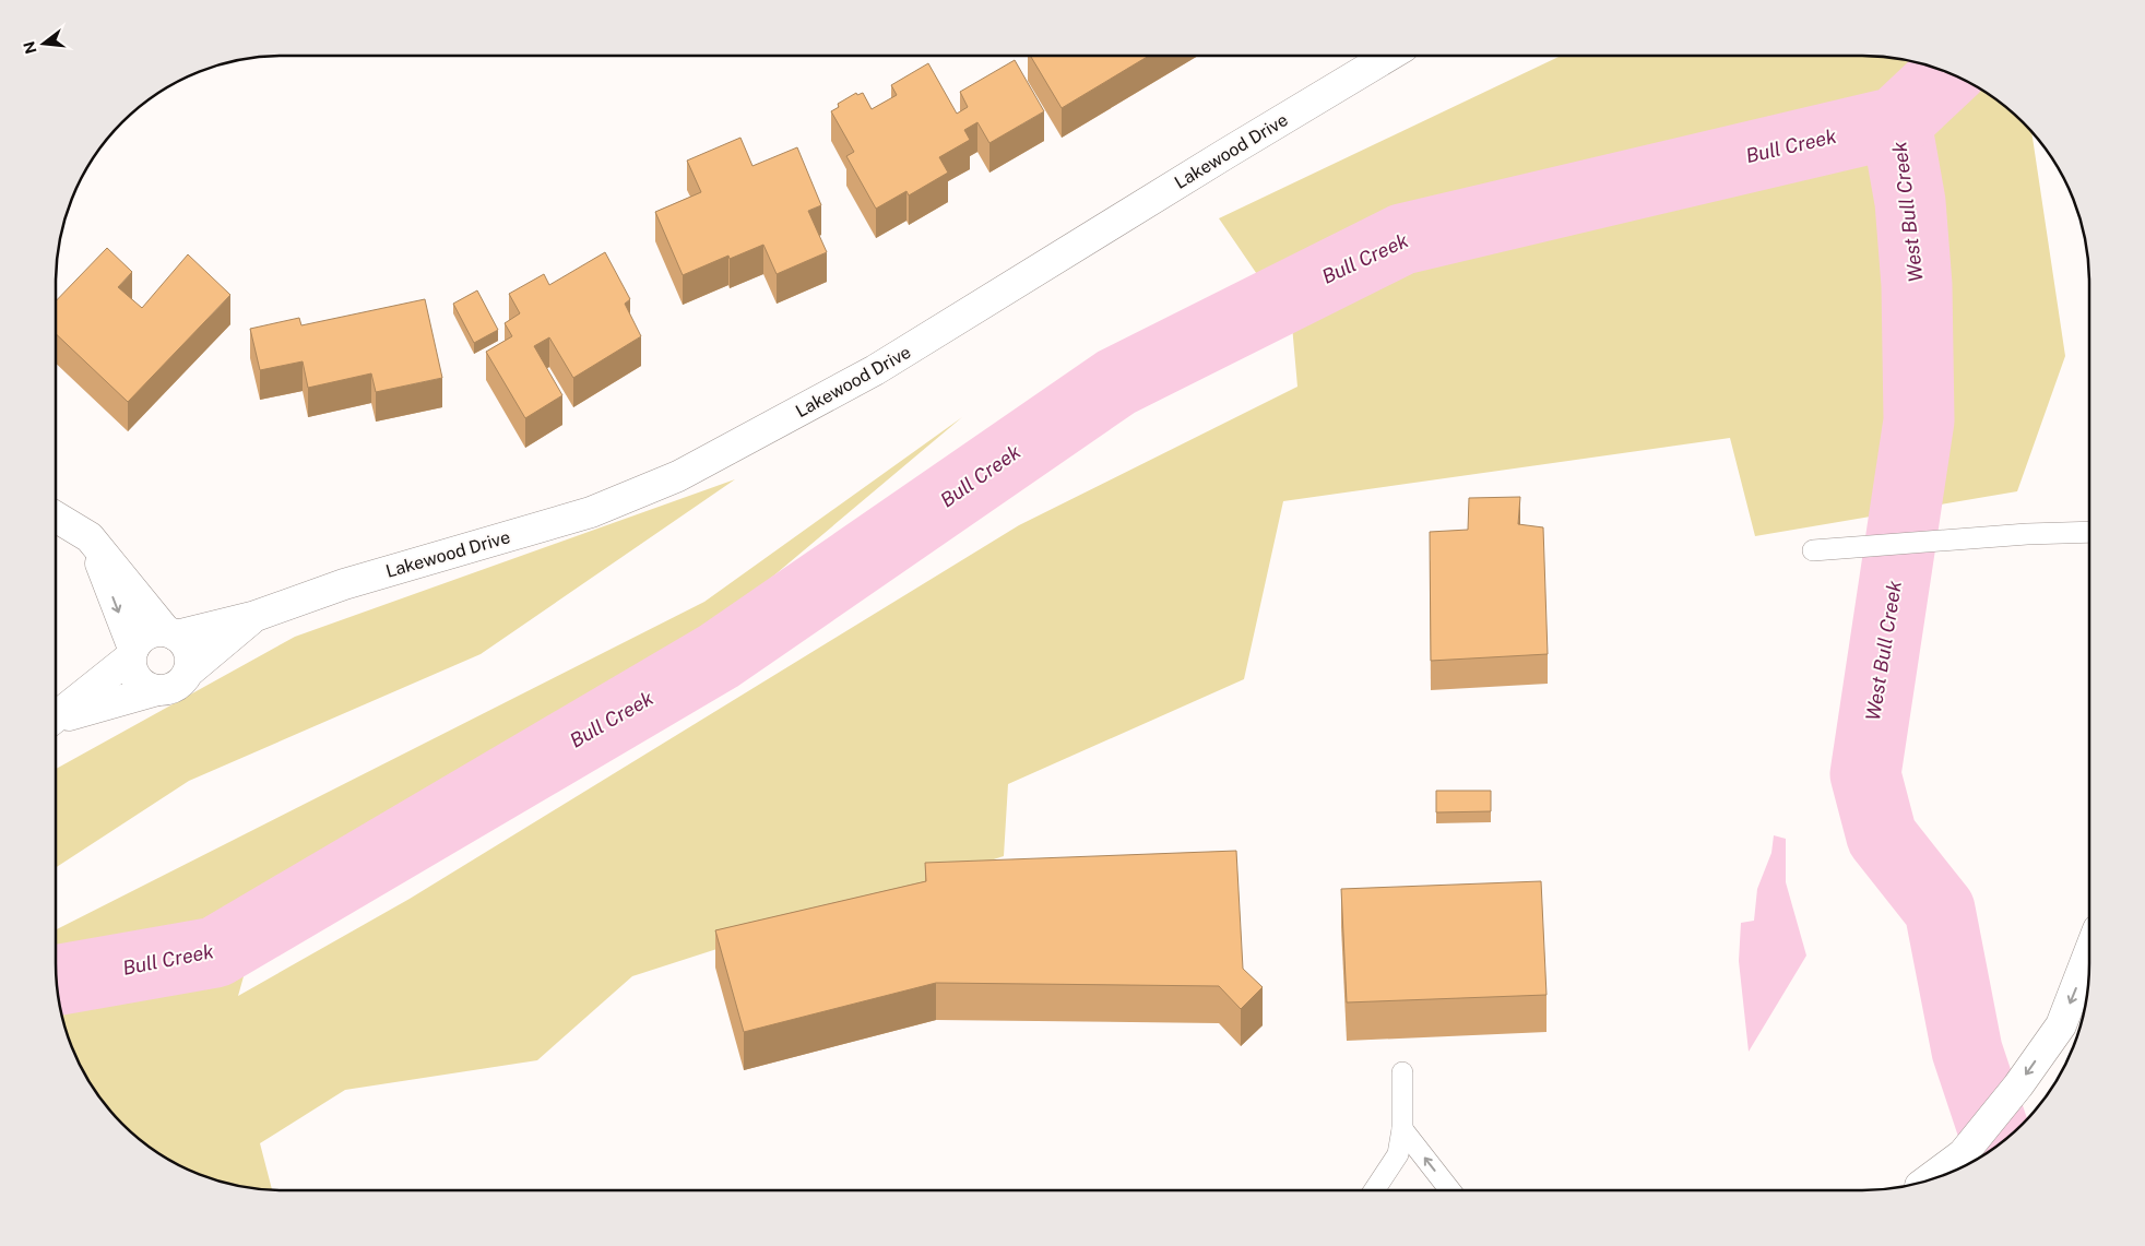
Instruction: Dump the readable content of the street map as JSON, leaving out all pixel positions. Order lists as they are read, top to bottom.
{
  "streets": {
    "main road": ["Lakewood Drive"]
  },
  "water": ["Bull Creek", "West Bull Creek"],
  "north": "left"
}
